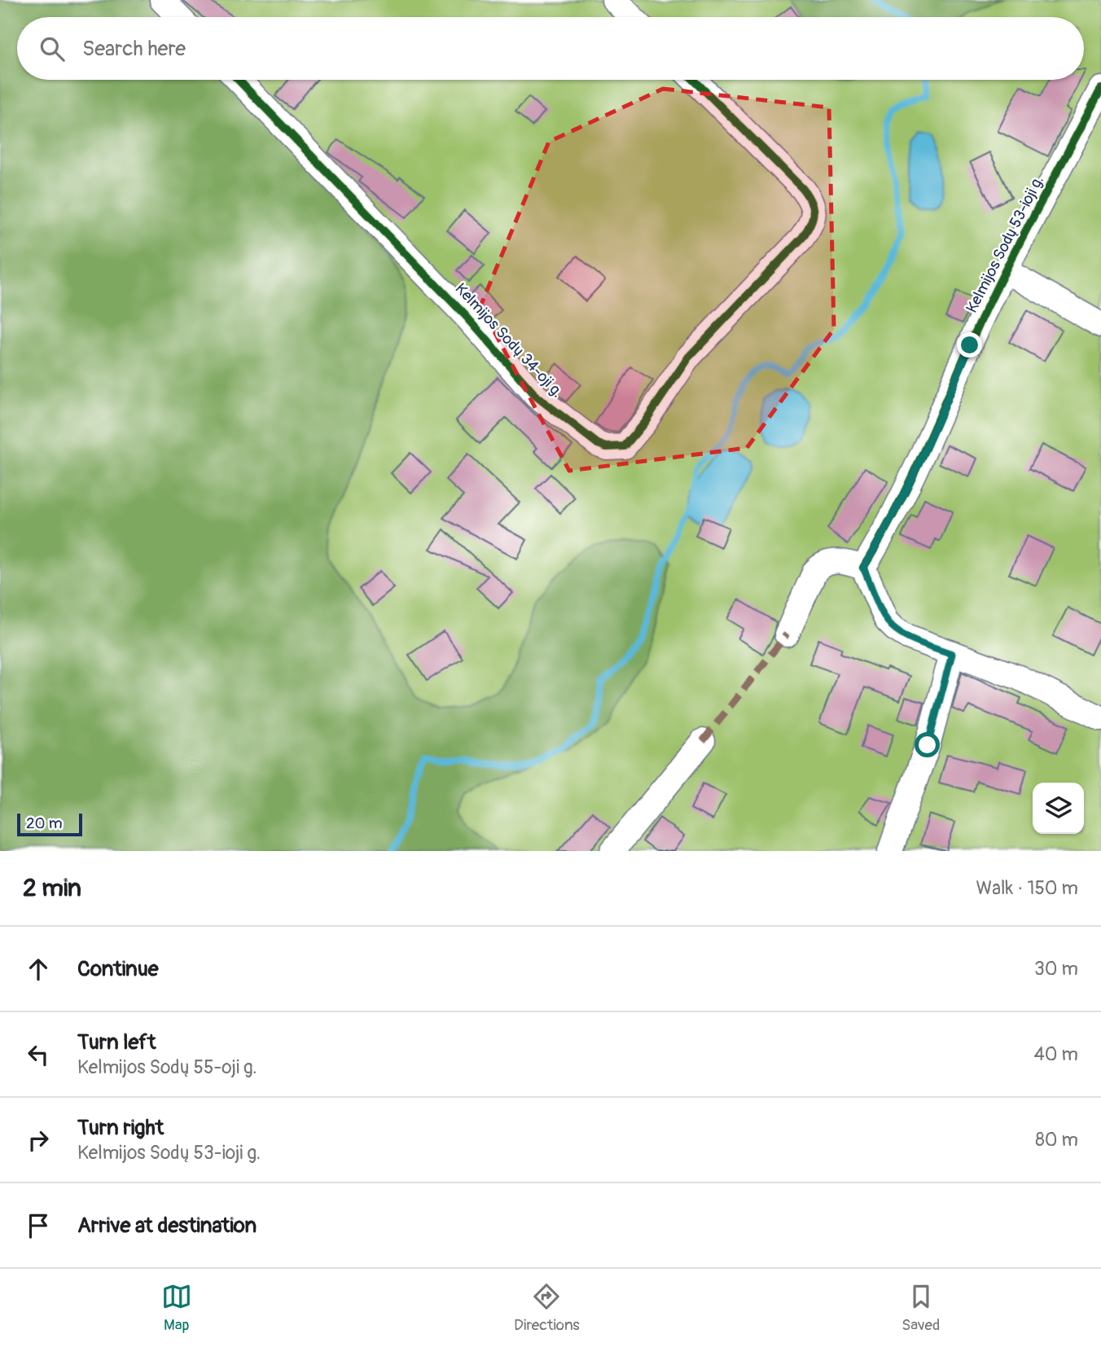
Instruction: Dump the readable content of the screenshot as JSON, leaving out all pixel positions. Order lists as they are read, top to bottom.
{
  "streets": {
    "street": ["Kelmijos Sodų 53-ioji g.", "Kelmijos Sodų 34-oji g."]
  },
  "scale_bar": "20 m",
  "page": {
    "search": "Search here",
    "scale": "20 m",
    "heading": ["2 min", "Walk · 150 m"],
    "list": [
      ["Continue", "30 m"],
      ["Turn left", "Kelmijos Sodų 55-oji g.", "40 m"],
      ["Turn right", "Kelmijos Sodų 53-ioji g.", "80 m"],
      "Arrive at destination"
    ],
    "nav": ["Map", "Directions", "Saved"]
  }
}
